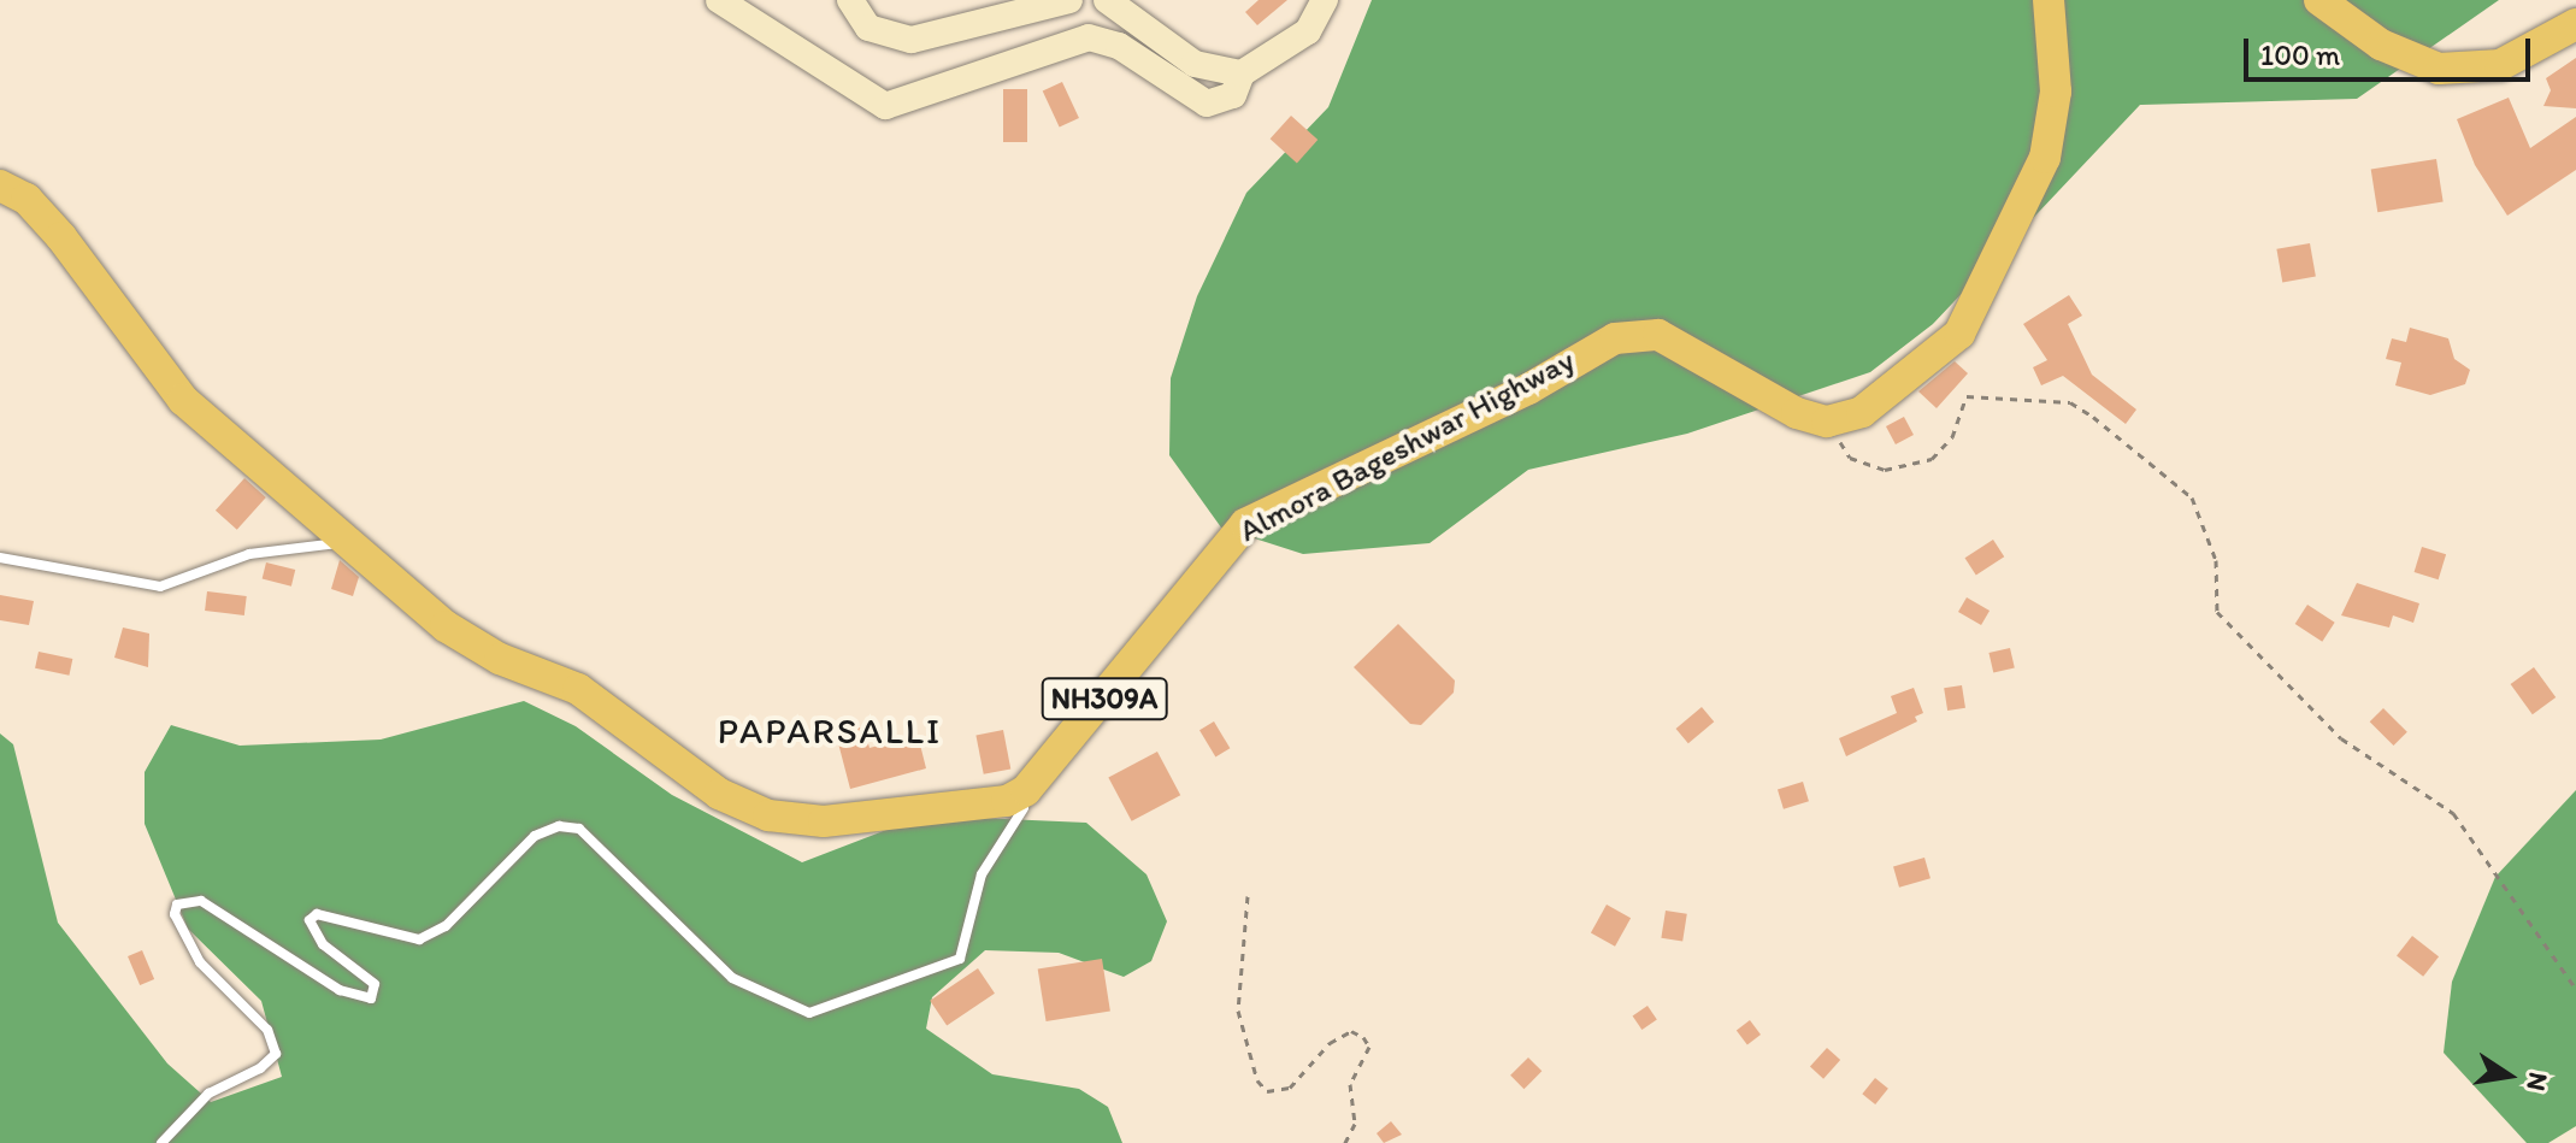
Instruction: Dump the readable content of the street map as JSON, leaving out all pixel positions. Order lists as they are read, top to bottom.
{
  "streets": {
    "highway": ["Almora Bageshwar Highway", "NH309A"]
  },
  "districts": ["PAPARSALLI"],
  "scale_bar": "100 m",
  "north": "right"
}
